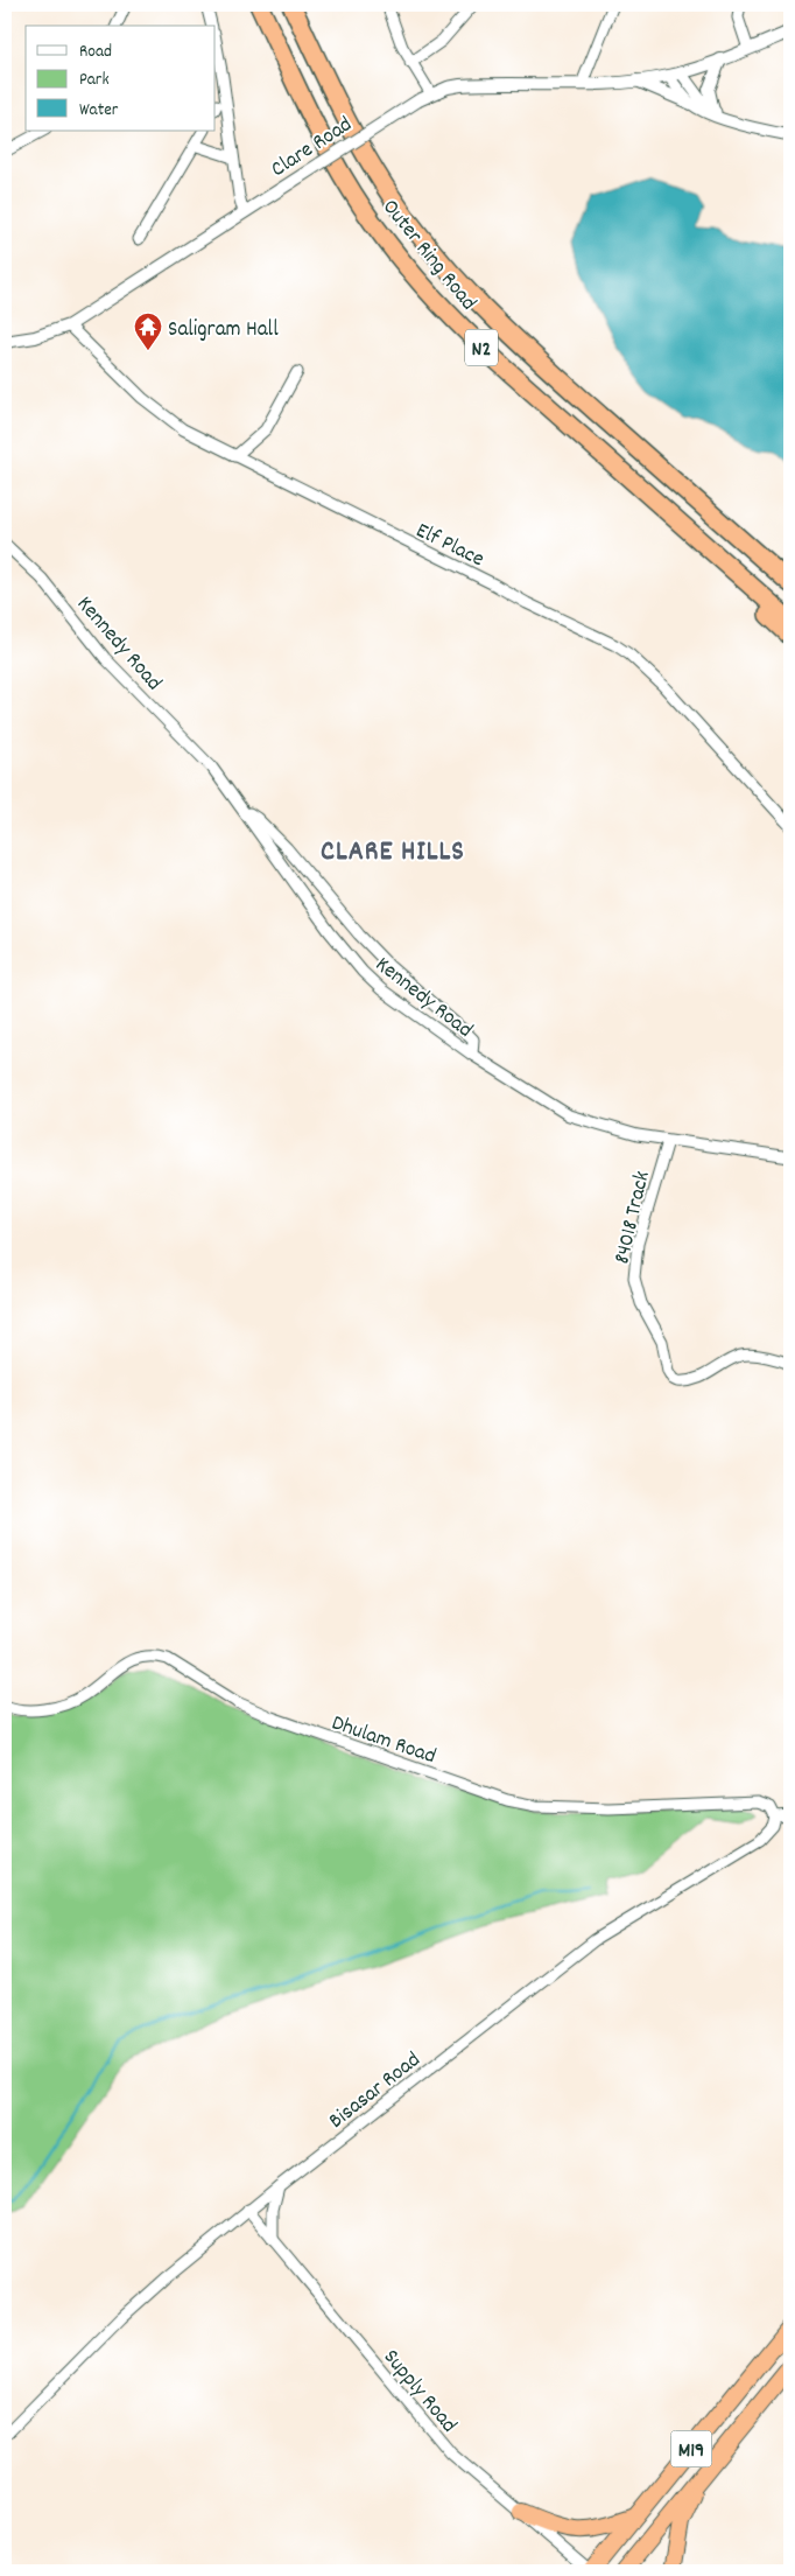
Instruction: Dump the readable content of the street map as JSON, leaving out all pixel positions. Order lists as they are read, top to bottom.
{
  "streets": {
    "highway": ["Outer Ring Road", "N2", "M19"],
    "street": [
      "Clare Road",
      "Elf Place",
      "Kennedy Road",
      "84018 Track",
      "Dhulam Road",
      "Bisasar Road",
      "Supply Road"
    ]
  },
  "crossings": [
    ["Clare Road", "Elf Place"],
    ["Kennedy Road", "84018 Track"],
    ["Dhulam Road", "Bisasar Road"],
    ["Bisasar Road", "Supply Road"],
    ["Supply Road", "M19"]
  ],
  "districts": ["CLARE HILLS"],
  "places": {
    "temple": ["Saligram Hall"]
  },
  "legend": ["Road", "Park", "Water"]
}
